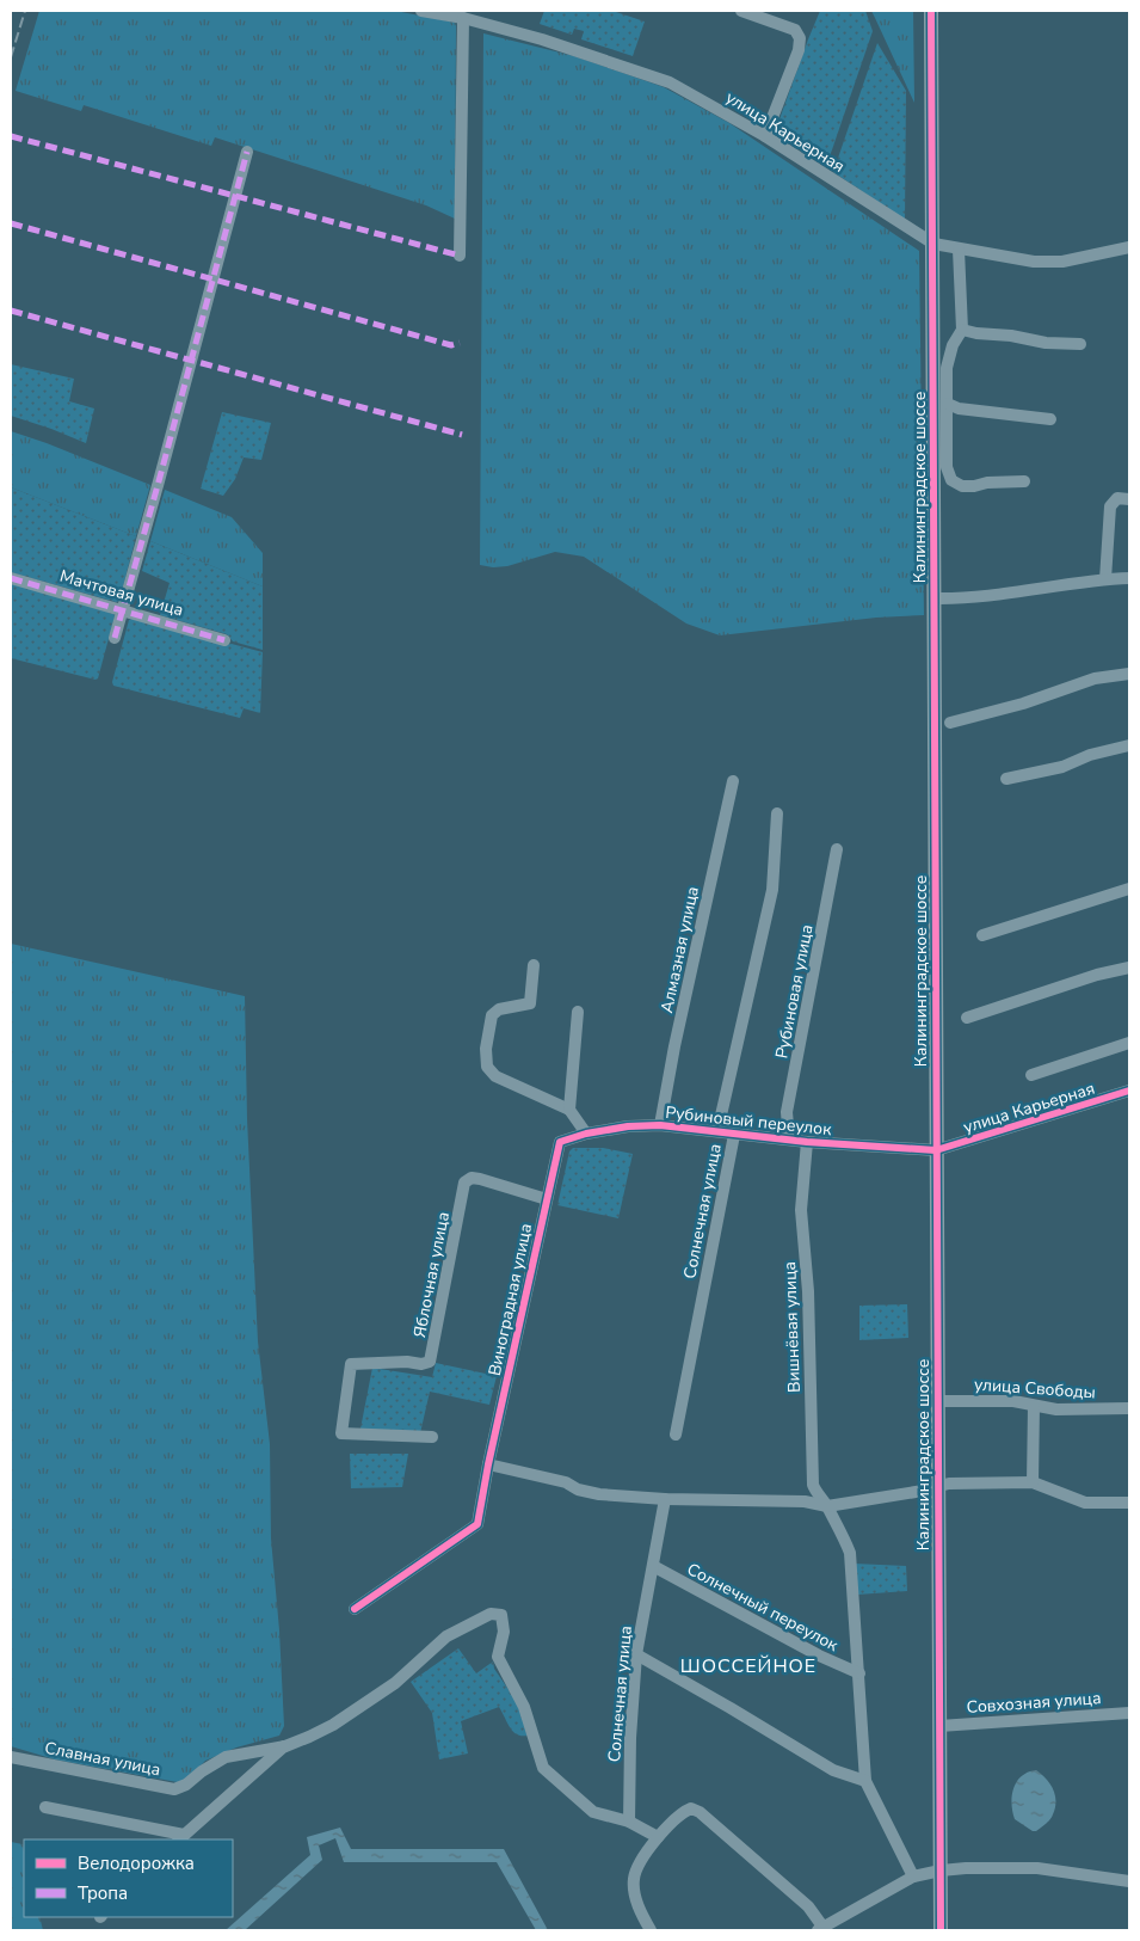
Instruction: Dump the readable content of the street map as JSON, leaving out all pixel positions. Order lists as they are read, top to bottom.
{
  "streets": {
    "main road": ["Калининградское шоссе"],
    "street": [
      "улица Карьерная",
      "Мачтовая улица",
      "Алмазная улица",
      "Рубиновая улица",
      "Рубиновый переулок",
      "Солнечная улица",
      "Яблочная улица",
      "Виноградная улица",
      "Вишнёвая улица",
      "улица Свободы",
      "Солнечный переулок",
      "Совхозная улица",
      "Славная улица"
    ]
  },
  "crossings": [
    ["улица Карьерная", "Калининградское шоссе"],
    ["улица Карьерная", "Рубиновый переулок"],
    ["Калининградское шоссе", "Рубиновый переулок"],
    ["Калининградское шоссе", "улица Свободы"],
    ["Калининградское шоссе", "Совхозная улица"],
    ["Алмазная улица", "Рубиновый переулок"],
    ["Рубиновая улица", "Рубиновый переулок"],
    ["Рубиновый переулок", "Солнечная улица"],
    ["Рубиновый переулок", "Виноградная улица"],
    ["Рубиновый переулок", "Вишнёвая улица"],
    ["Солнечная улица", "Солнечный переулок"],
    ["Яблочная улица", "Виноградная улица"],
    ["Вишнёвая улица", "Солнечный переулок"]
  ],
  "districts": ["ШОССЕЙНОЕ"],
  "legend": ["Велодорожка", "Тропа"]
}
